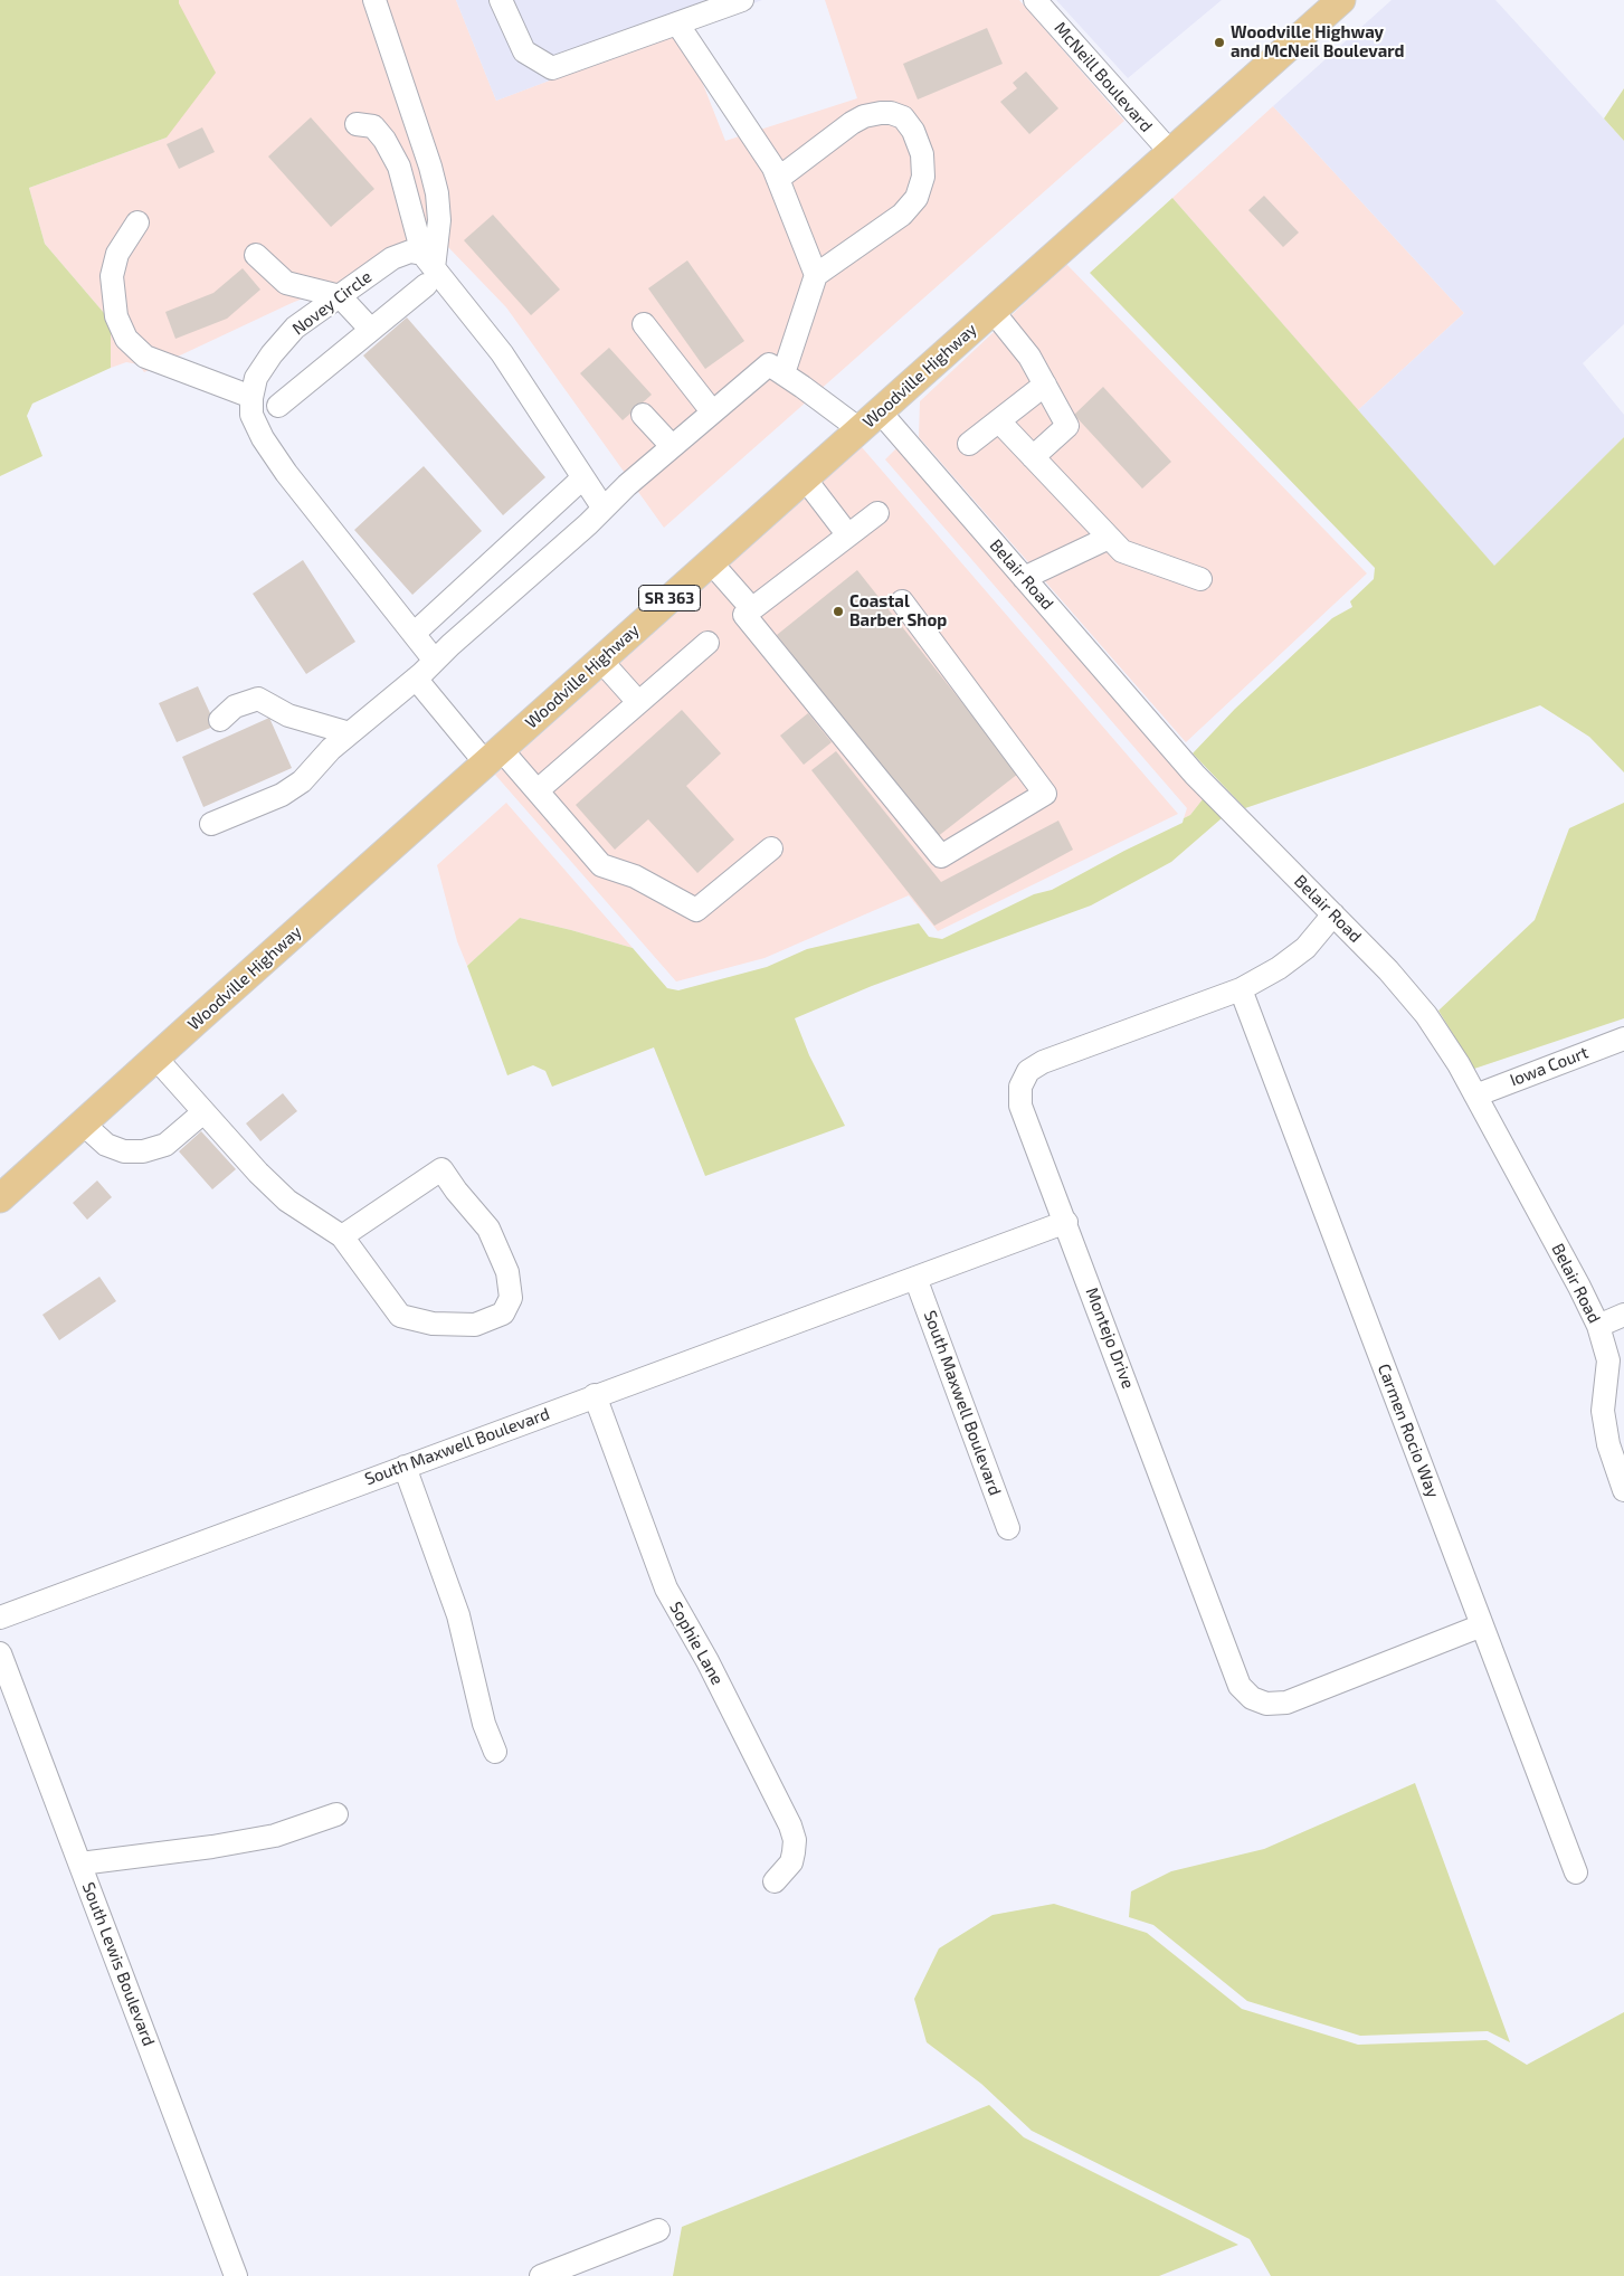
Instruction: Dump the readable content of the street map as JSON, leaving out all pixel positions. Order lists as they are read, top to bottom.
{
  "streets": {
    "main road": ["Woodville Highway", "SR 363"],
    "street": [
      "McNeill Boulevard",
      "Novey Circle",
      "Belair Road",
      "Iowa Court",
      "Montejo Drive",
      "South Maxwell Boulevard",
      "Carmen Rocio Way",
      "Sophie Lane",
      "South Lewis Boulevard"
    ]
  },
  "crossings": [
    ["McNeill Boulevard", "Woodville Highway"],
    ["Woodville Highway", "Belair Road"],
    ["Belair Road", "Iowa Court"],
    ["Belair Road", "Montejo Drive"],
    ["Montejo Drive", "South Maxwell Boulevard"],
    ["Montejo Drive", "Carmen Rocio Way"],
    ["South Maxwell Boulevard", "Sophie Lane"]
  ],
  "places": ["Woodville Highway and McNeil Boulevard", "Coastal Barber Shop"]
}
